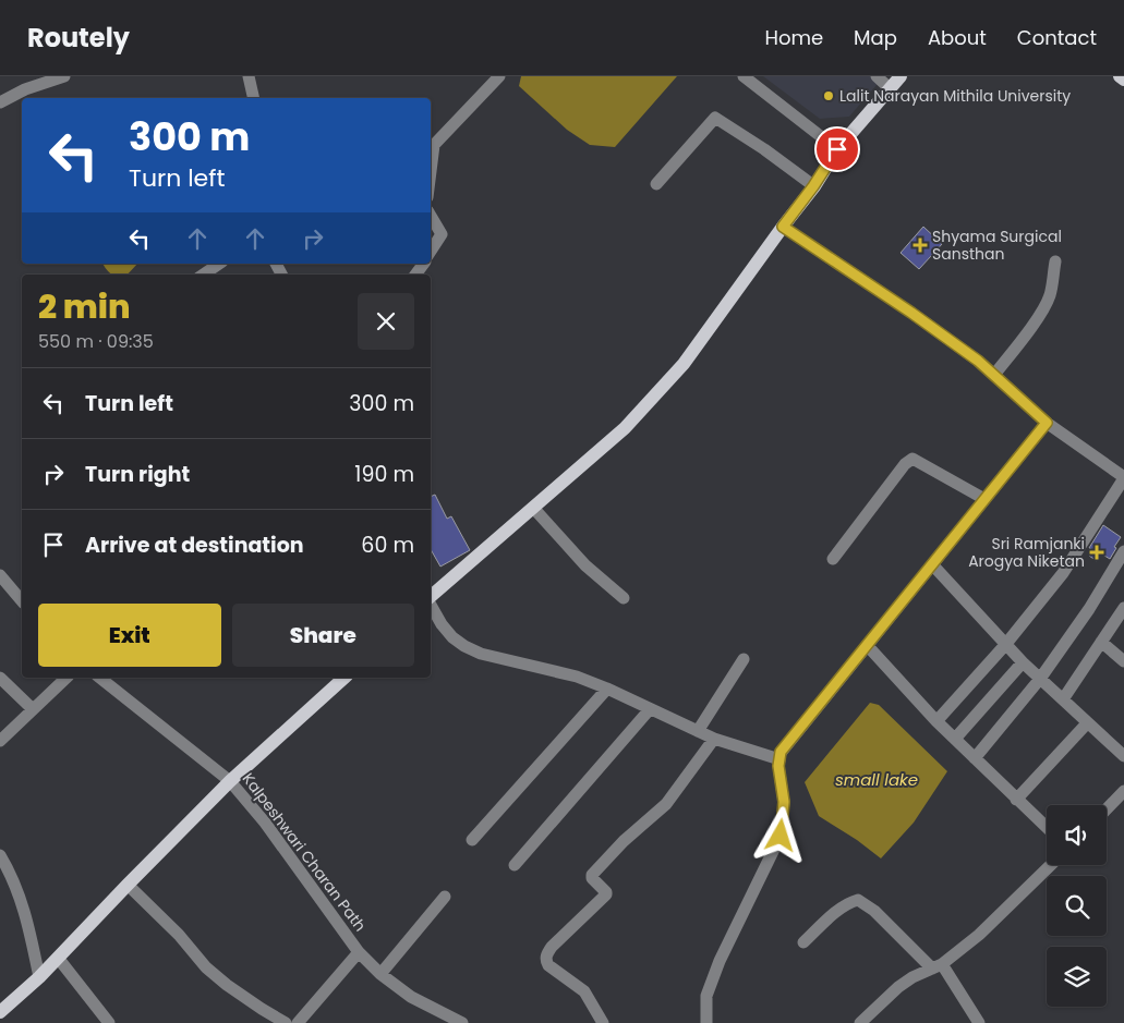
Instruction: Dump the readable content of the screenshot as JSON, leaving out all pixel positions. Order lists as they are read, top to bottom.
{
  "streets": {
    "street": ["Kalpeshwari Charan Path"]
  },
  "water": ["small lake"],
  "places": {
    "other": ["Lalit Narayan Mithila University"],
    "health": ["Shyama Surgical Sansthan", "Sri Ramjanki Arogya Niketan"]
  },
  "page": {
    "header": "Routely",
    "nav": [
      "Home",
      "Map",
      "About",
      "Contact"
    ],
    "turn": ["300 m", "Turn left"],
    "heading": ["2 min", "550 m · 09:35"],
    "list": [
      {
        "name": "Turn left",
        "value": "300 m"
      },
      {
        "name": "Turn right",
        "value": "190 m"
      },
      {
        "name": "Arrive at destination",
        "value": "60 m"
      }
    ],
    "buttons": ["Exit", "Share"]
  }
}
